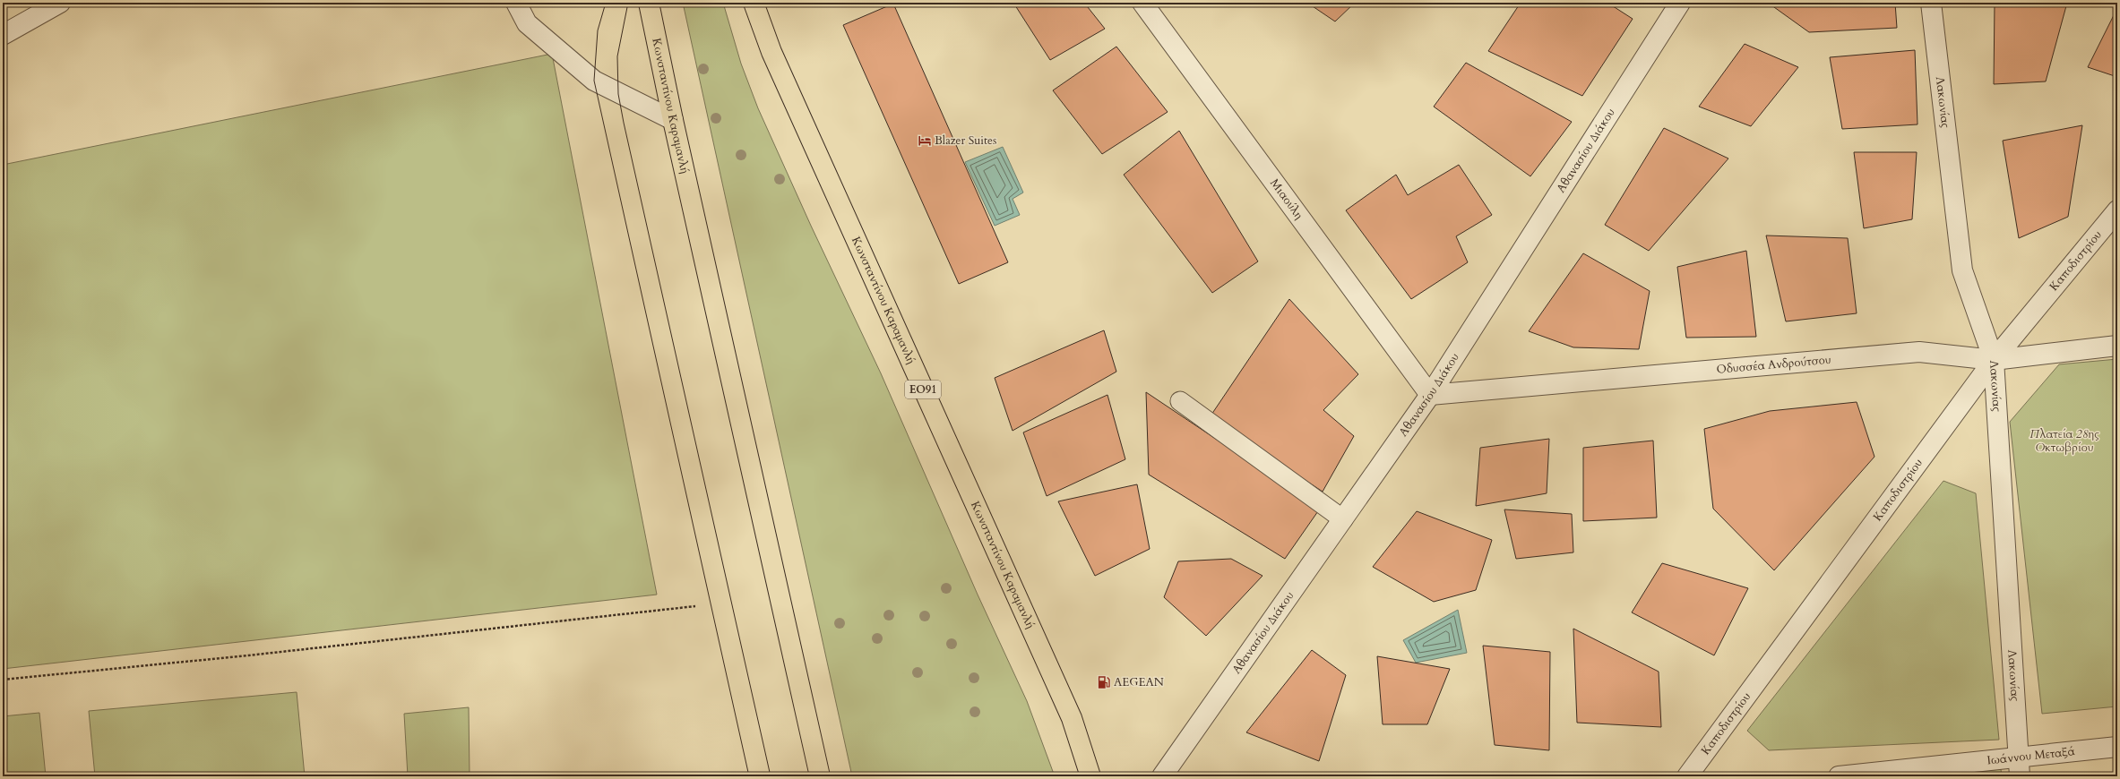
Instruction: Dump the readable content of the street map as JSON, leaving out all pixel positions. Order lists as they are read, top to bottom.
{
  "streets": {
    "highway": ["Κωνσταντίνου Καραμανλή", "ΕΟ91"],
    "street": [
      "Λακωνίας",
      "Αθανασίου Διάκου",
      "Μιαούλη",
      "Καποδιστρίου",
      "Οδυσσέα Ανδρούτσου",
      "Ιωάννου Μεταξά"
    ]
  },
  "crossings": [
    ["Λακωνίας", "Καποδιστρίου"],
    ["Λακωνίας", "Οδυσσέα Ανδρούτσου"],
    ["Λακωνίας", "Ιωάννου Μεταξά"],
    ["Αθανασίου Διάκου", "Μιαούλη"],
    ["Αθανασίου Διάκου", "Οδυσσέα Ανδρούτσου"],
    ["Μιαούλη", "Οδυσσέα Ανδρούτσου"],
    ["Καποδιστρίου", "Οδυσσέα Ανδρούτσου"]
  ],
  "parks": ["Πλατεία 28ης Οκτωβρίου"],
  "places": {
    "hotel": ["Blazer Suites"],
    "fuel station": ["AEGEAN"]
  }
}
